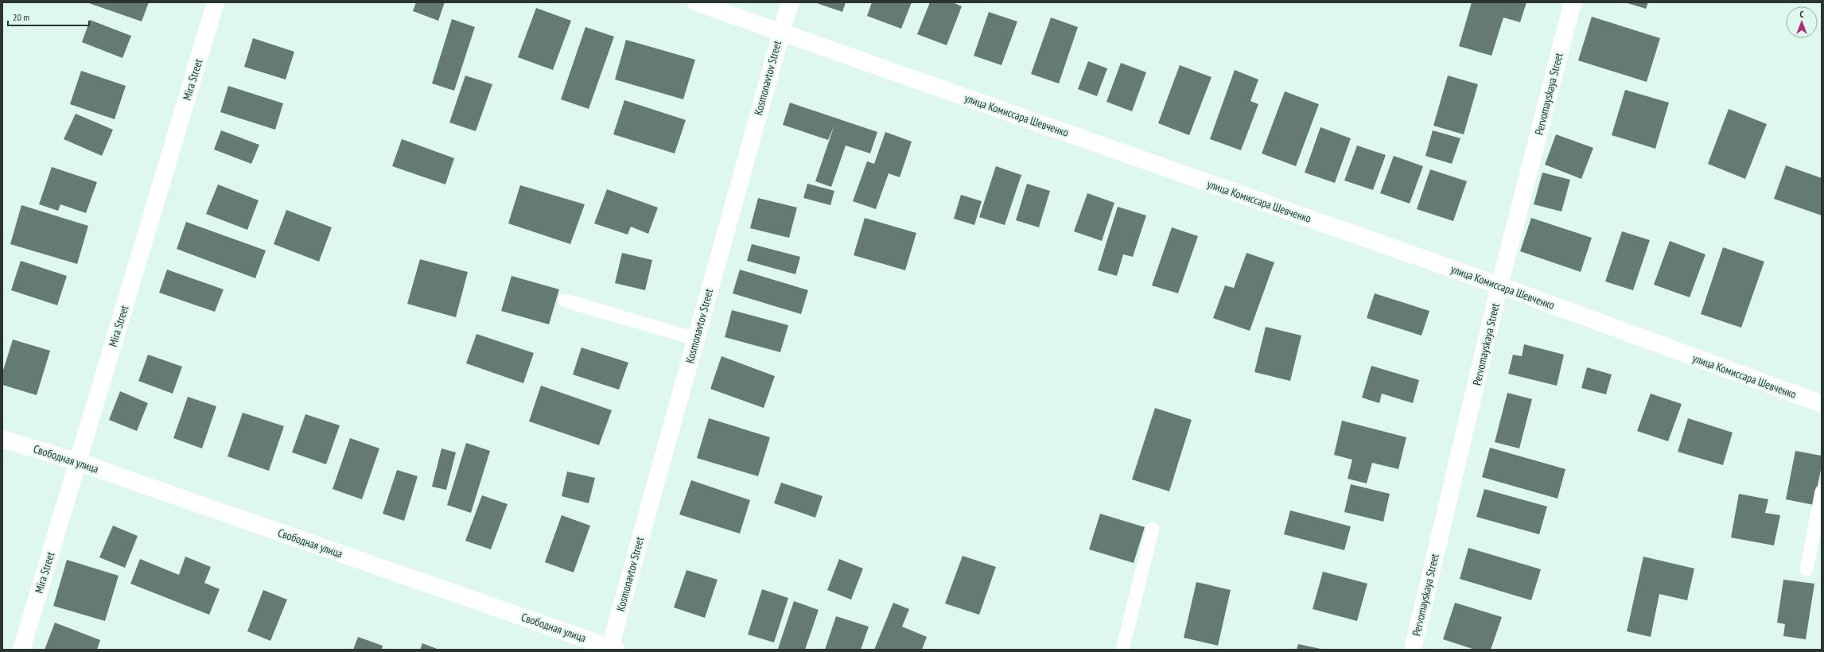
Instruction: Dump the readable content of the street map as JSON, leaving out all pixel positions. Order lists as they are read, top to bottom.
{
  "streets": {
    "street": [
      "Kosmonavtov Street",
      "Mira Street",
      "Pervomayskaya Street",
      "улица Комиссара Шевченко",
      "Свободная улица"
    ]
  },
  "crossings": [
    ["Kosmonavtov Street", "улица Комиссара Шевченко"],
    ["Kosmonavtov Street", "Свободная улица"],
    ["Mira Street", "Свободная улица"],
    ["Pervomayskaya Street", "улица Комиссара Шевченко"]
  ],
  "scale_bar": "20 m",
  "north": "top"
}
